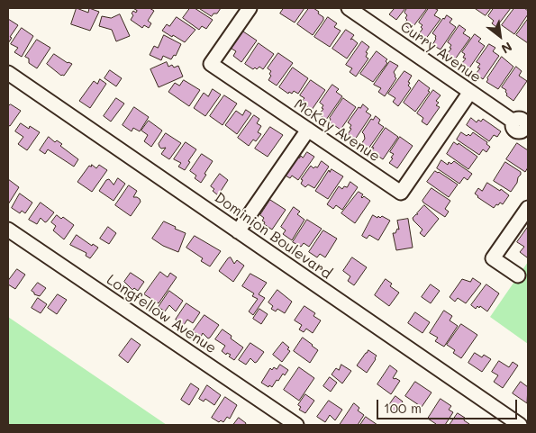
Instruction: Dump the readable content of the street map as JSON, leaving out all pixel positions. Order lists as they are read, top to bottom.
{
  "streets": {
    "street": [
      "Curry Avenue",
      "McKay Avenue",
      "Dominion Boulevard",
      "Longfellow Avenue"
    ]
  },
  "crossings": [
    ["Curry Avenue", "McKay Avenue"]
  ],
  "scale_bar": "100 m",
  "north": "bottom right"
}
